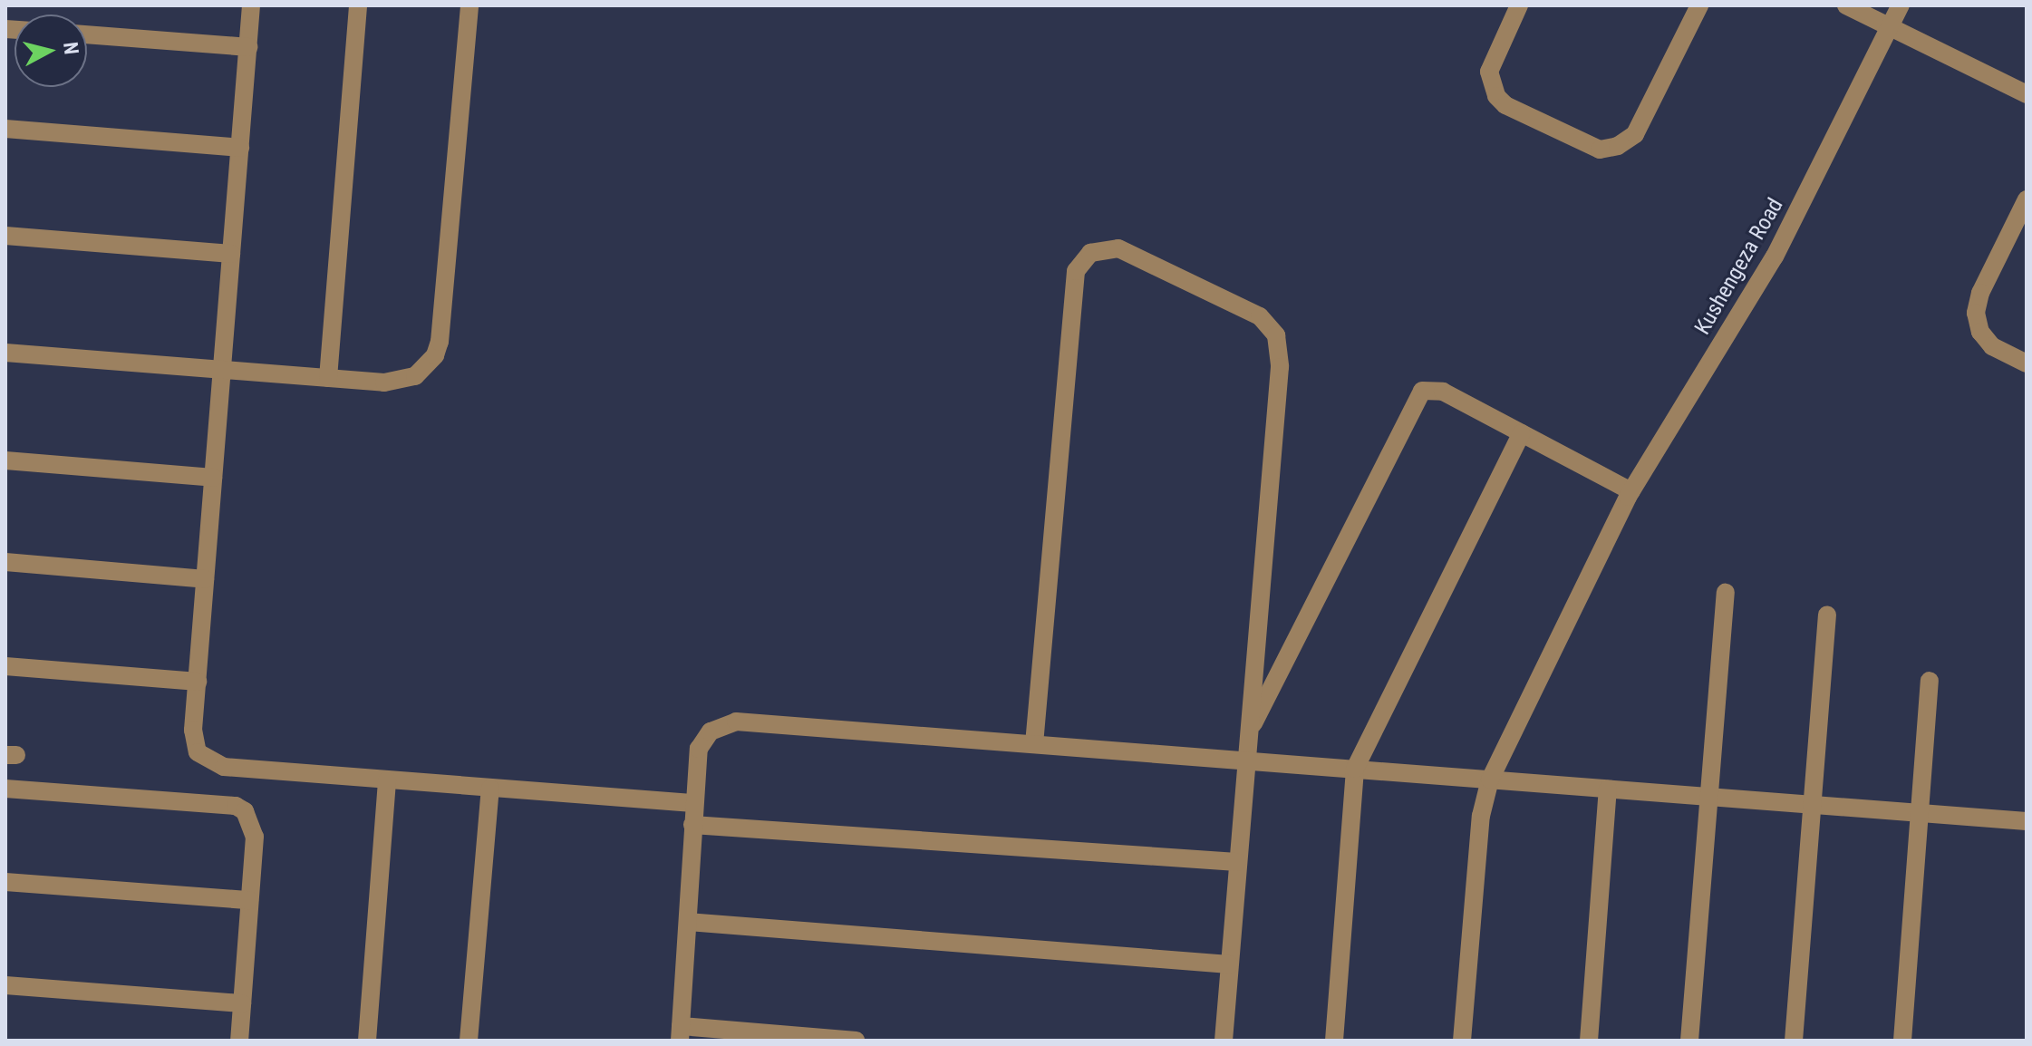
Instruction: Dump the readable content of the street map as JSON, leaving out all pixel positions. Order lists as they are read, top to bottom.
{
  "streets": {
    "street": ["Kushengeza Road"]
  },
  "north": "right"
}
